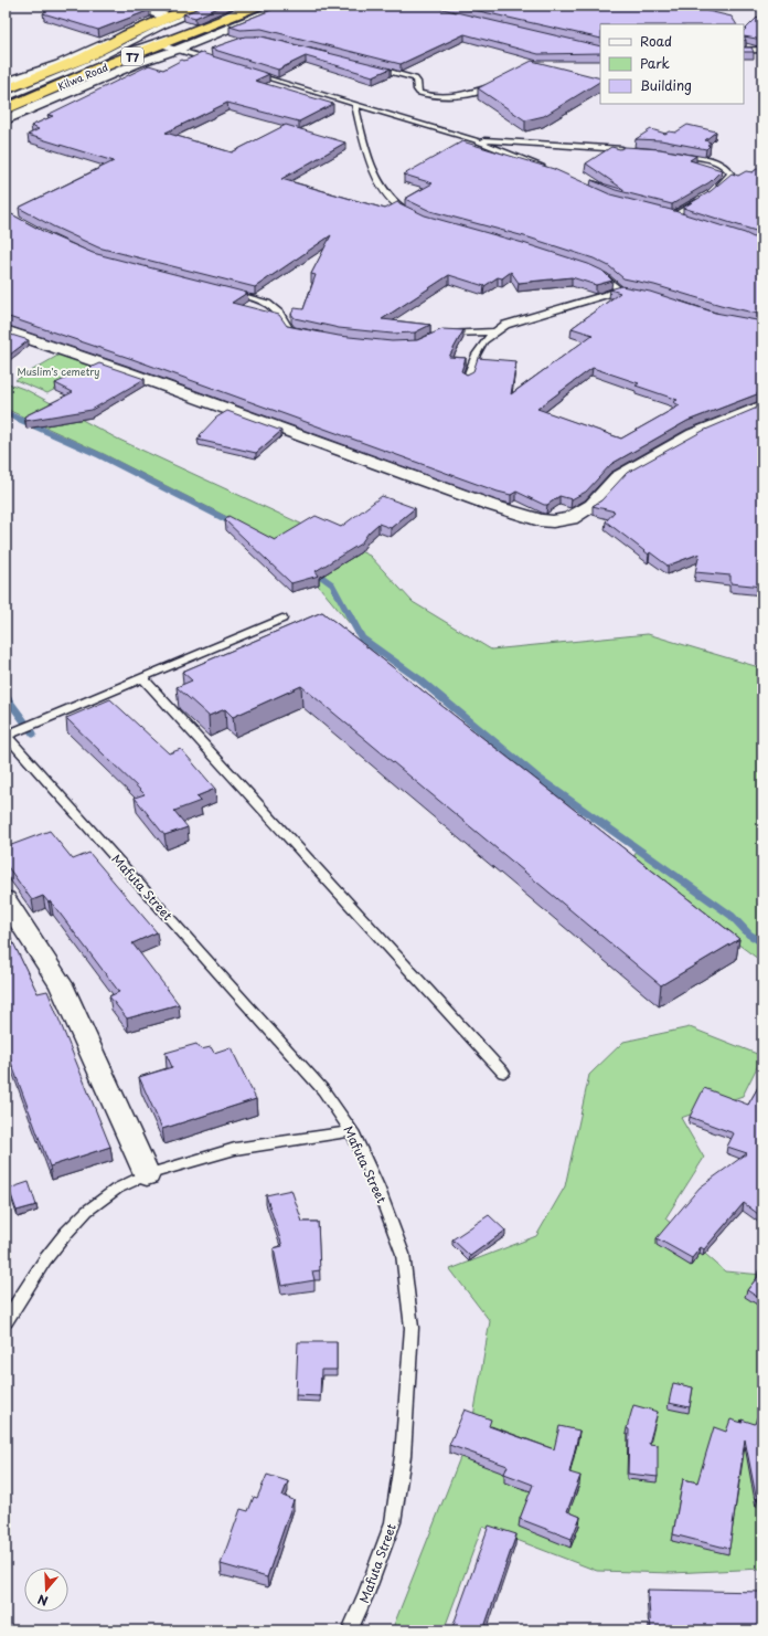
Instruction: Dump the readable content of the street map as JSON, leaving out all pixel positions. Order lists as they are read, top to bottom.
{
  "streets": {
    "highway": ["T7", "Kilwa Road"],
    "lane": ["Mafuta Street"]
  },
  "parks": ["Muslim's cemetry"],
  "legend": ["Road", "Park", "Building"],
  "north": "bottom"
}
